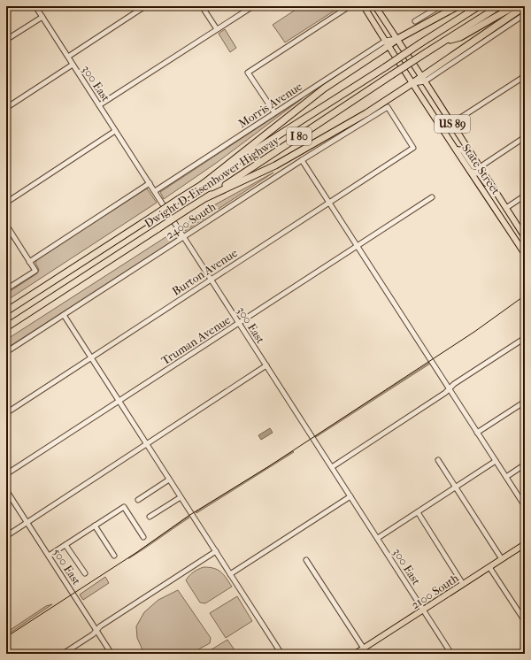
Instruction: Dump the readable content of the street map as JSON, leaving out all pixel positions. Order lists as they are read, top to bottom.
{
  "streets": {
    "highway": ["I 80", "Dwight D. Eisenhower Highway"],
    "main road": ["US 89", "State Street", "2100 South"],
    "street": [
      "300 East",
      "Morris Avenue",
      "2400 South",
      "Burton Avenue",
      "Truman Avenue",
      "500 East"
    ]
  },
  "crossings": [
    ["300 East", "Morris Avenue"],
    ["300 East", "2400 South"],
    ["300 East", "Burton Avenue"],
    ["300 East", "Truman Avenue"],
    ["300 East", "2100 South"],
    ["Morris Avenue", "State Street"],
    ["2400 South", "Burton Avenue"]
  ]
}
